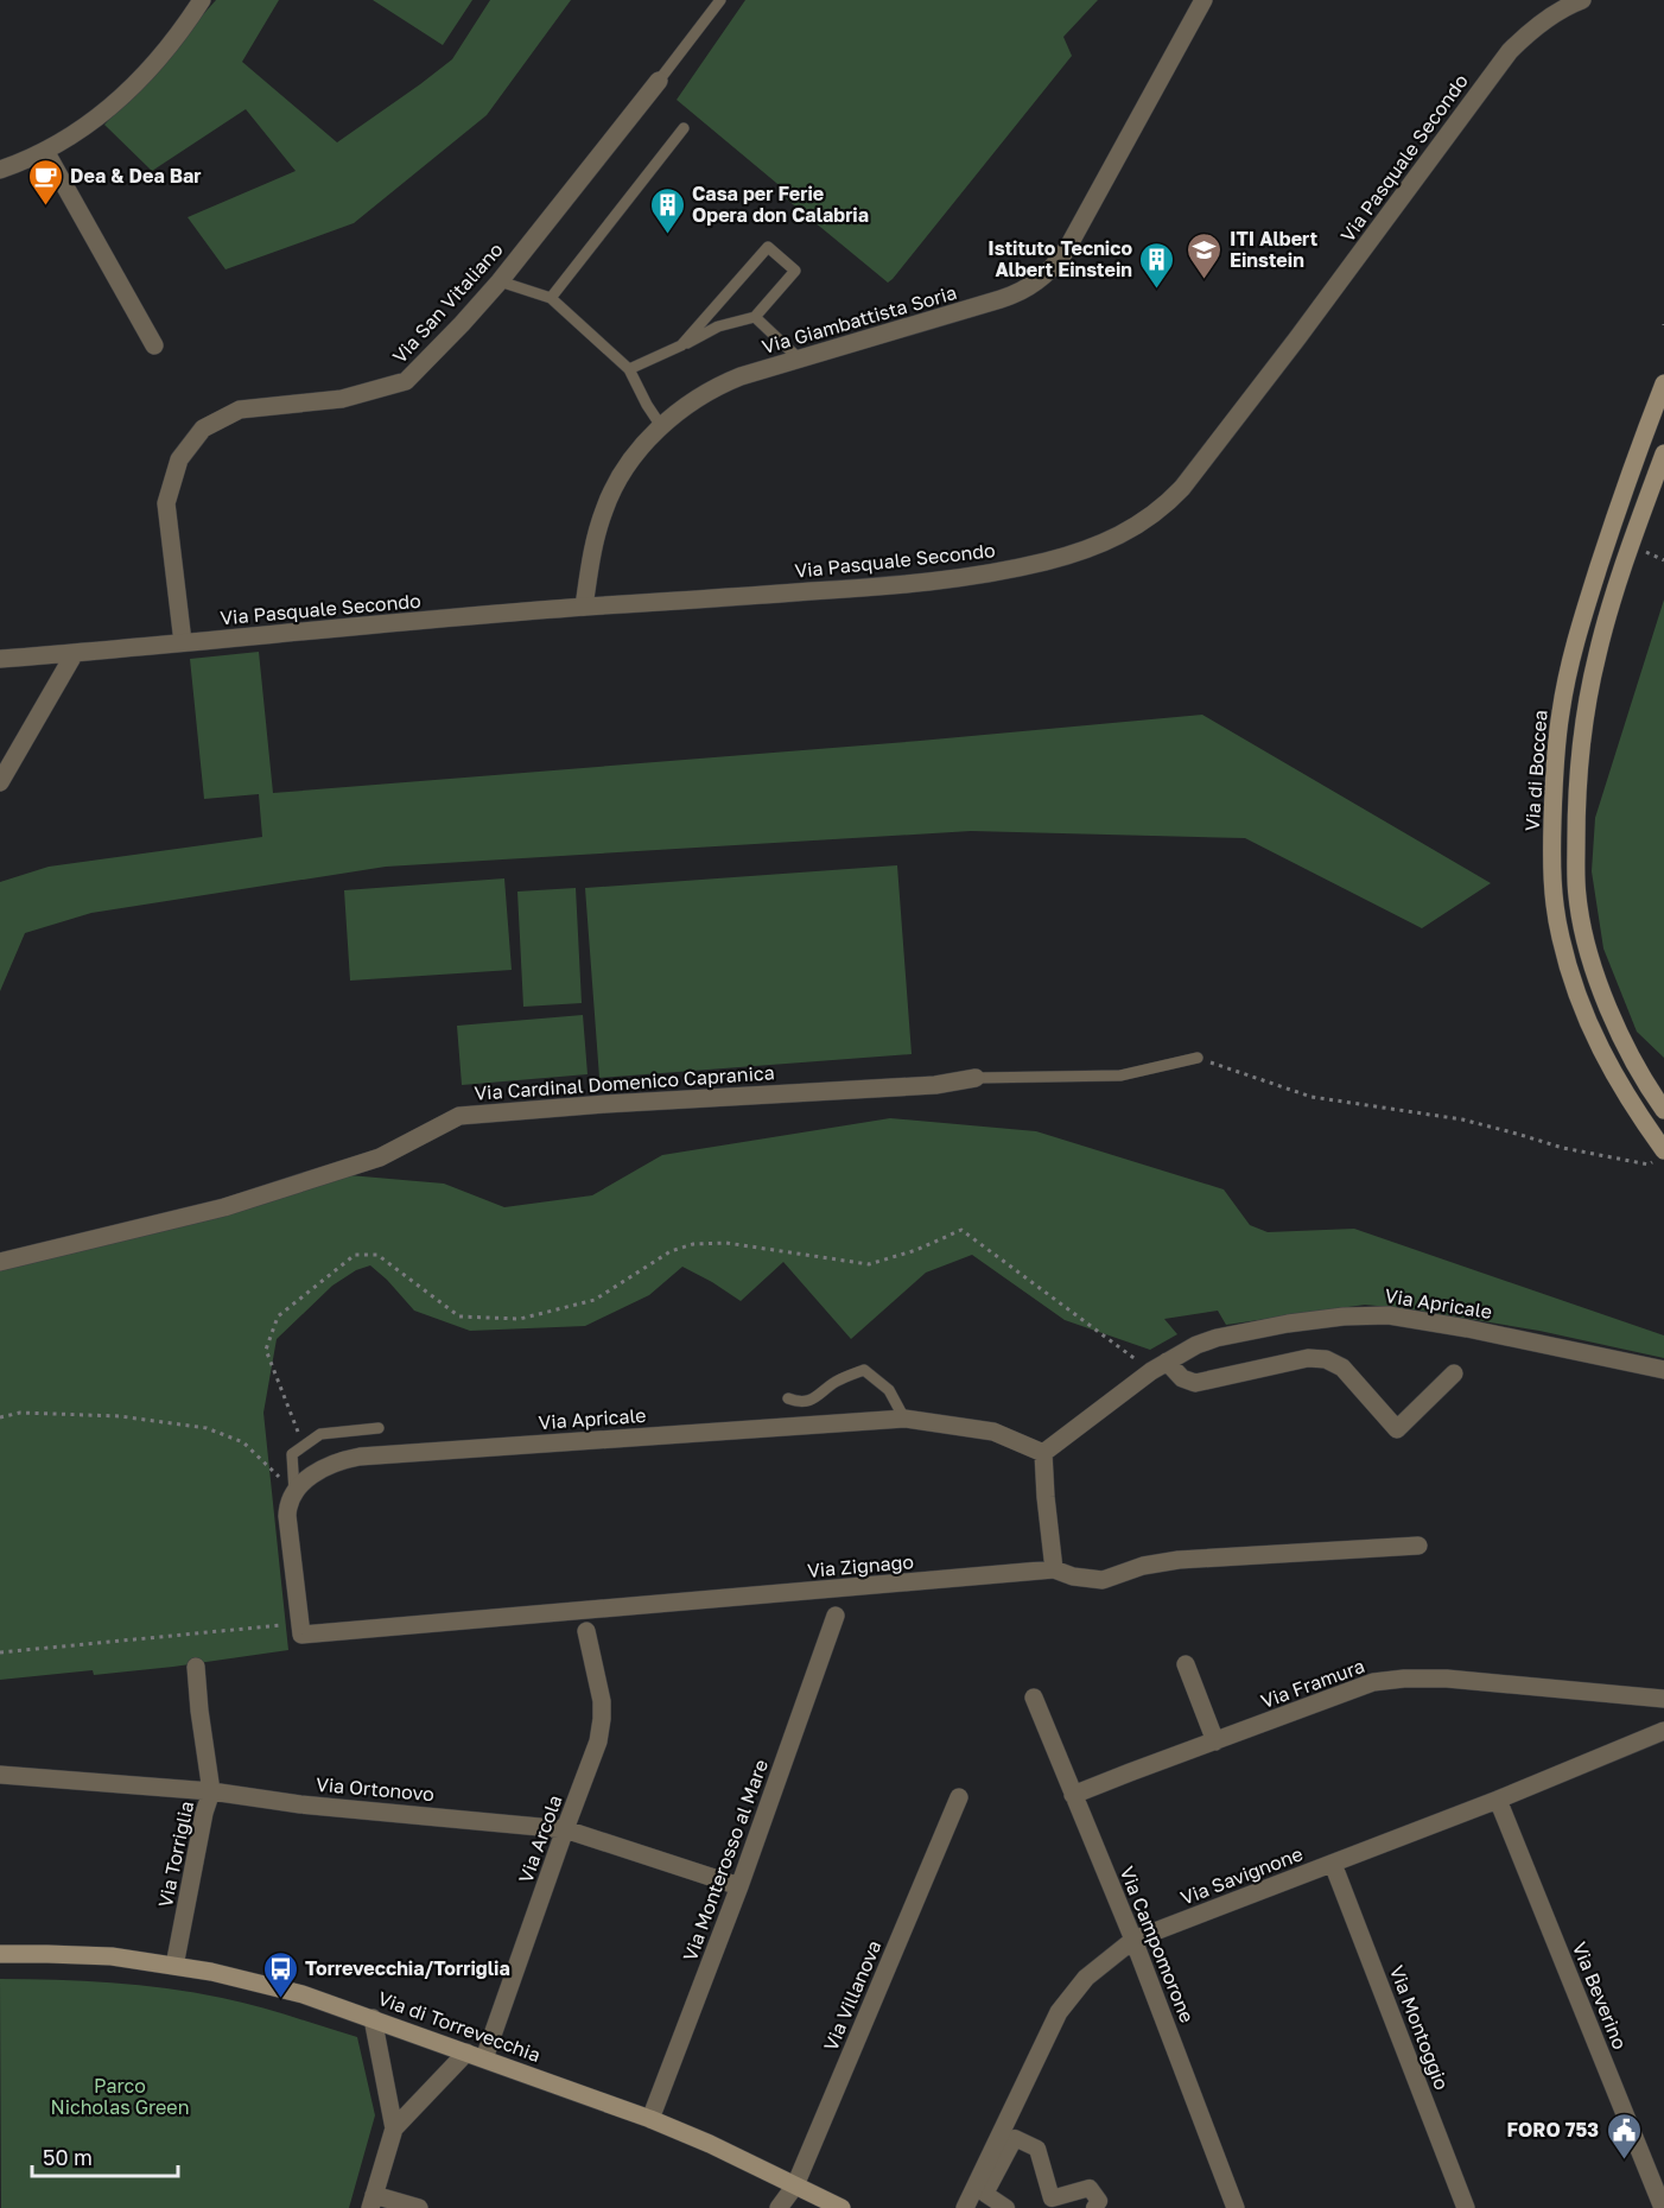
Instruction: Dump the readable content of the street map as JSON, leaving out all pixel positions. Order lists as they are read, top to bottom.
{
  "streets": {
    "main road": ["Via di Boccea", "Via di Torrevecchia"],
    "street": [
      "Via Pasquale Secondo",
      "Via San Vitaliano",
      "Via Giambattista Soria",
      "Via Cardinal Domenico Capranica",
      "Via Apricale",
      "Via Zignago",
      "Via Framura",
      "Via Ortonovo",
      "Via Arcola",
      "Via Torriglia",
      "Via Monterosso al Mare",
      "Via Savignone",
      "Via Campomorone",
      "Via Villanova",
      "Via Beverino",
      "Via Montoggio"
    ]
  },
  "crossings": [
    ["Via Pasquale Secondo", "Via San Vitaliano"],
    ["Via Pasquale Secondo", "Via Giambattista Soria"],
    ["Via Framura", "Via Campomorone"],
    ["Via Ortonovo", "Via Arcola"],
    ["Via Ortonovo", "Via Torriglia"],
    ["Via Ortonovo", "Via Monterosso al Mare"],
    ["Via Arcola", "Via di Torrevecchia"],
    ["Via Torriglia", "Via di Torrevecchia"],
    ["Via Monterosso al Mare", "Via di Torrevecchia"],
    ["Via Savignone", "Via Campomorone"],
    ["Via Savignone", "Via Beverino"],
    ["Via Savignone", "Via Montoggio"],
    ["Via Villanova", "Via di Torrevecchia"]
  ],
  "parks": ["Parco Nicholas Green"],
  "places": {
    "cafe": ["Dea & Dea Bar"],
    "building": ["Casa per Ferie Opera don Calabria", "Istituto Tecnico Albert Einstein"],
    "school or university": ["ITI Albert Einstein"],
    "bus stop": ["Torrevecchia/Torriglia"],
    "public building": ["FORO 753"]
  },
  "scale_bar": "50 m"
}
